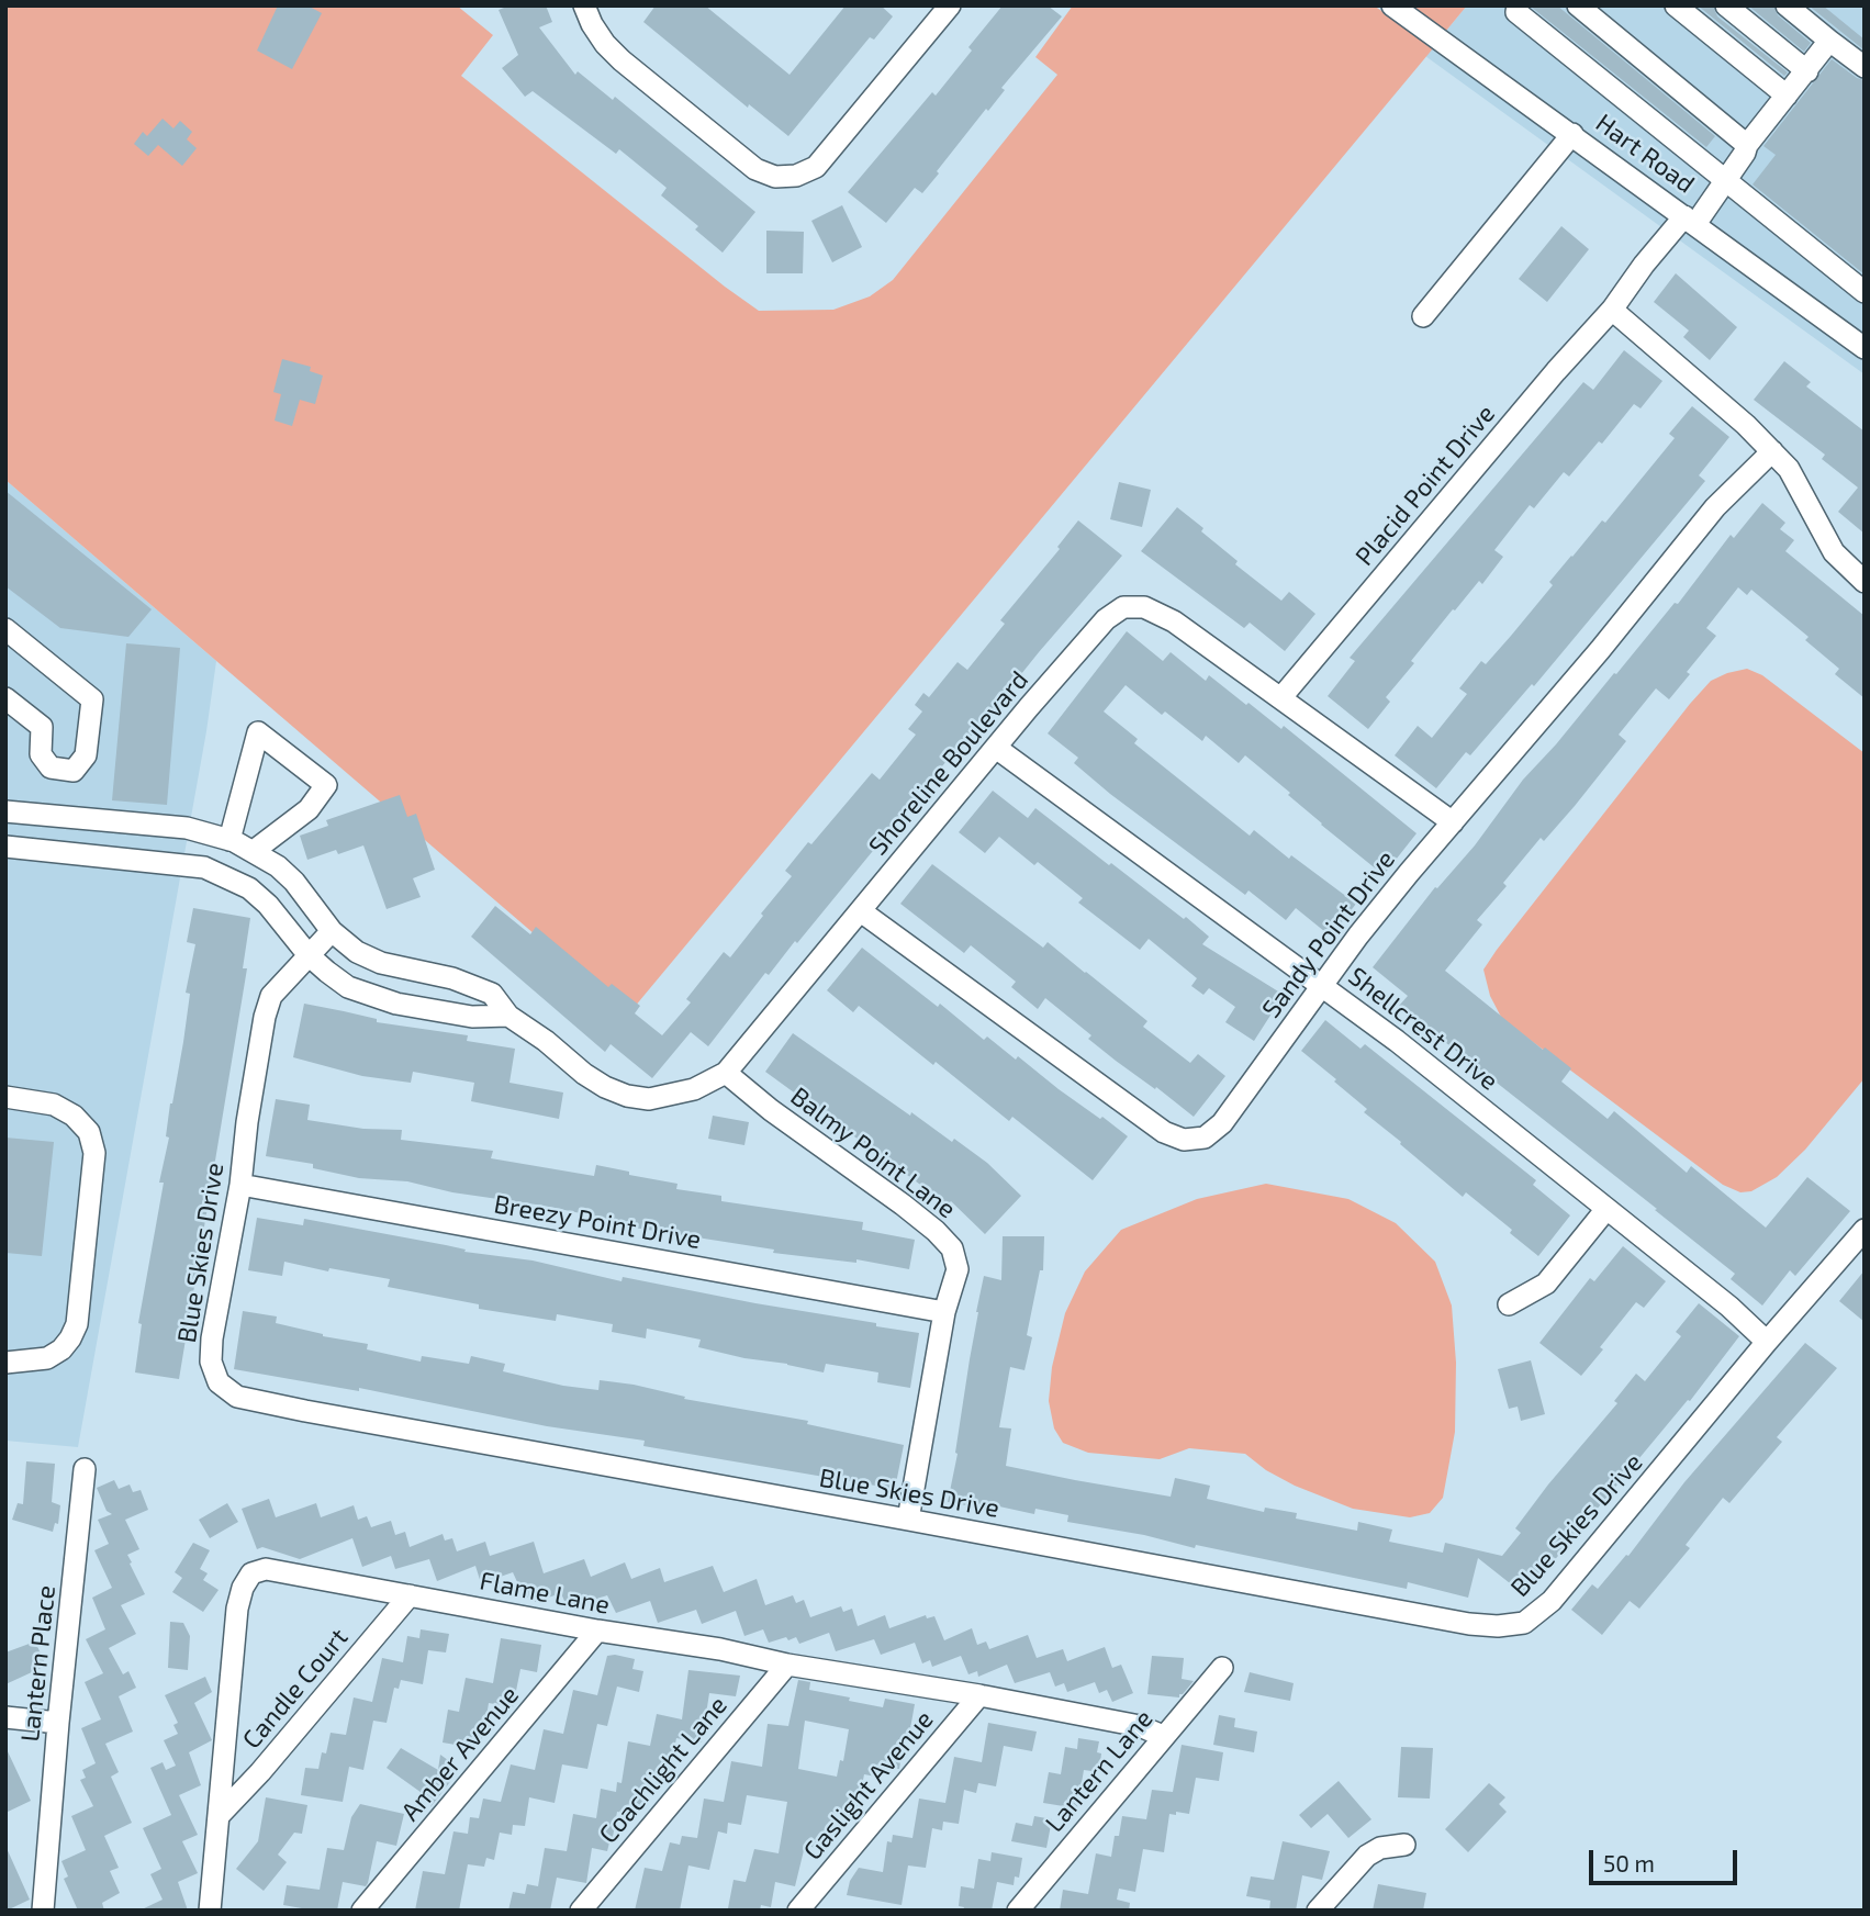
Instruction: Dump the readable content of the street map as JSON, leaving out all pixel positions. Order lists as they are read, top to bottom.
{
  "streets": {
    "street": [
      "Hart Road",
      "Placid Point Drive",
      "Shoreline Boulevard",
      "Sandy Point Drive",
      "Shellcrest Drive",
      "Balmy Point Lane",
      "Breezy Point Drive",
      "Blue Skies Drive",
      "Flame Lane",
      "Lantern Place",
      "Candle Court",
      "Amber Avenue",
      "Coachlight Lane",
      "Lantern Lane",
      "Gaslight Avenue"
    ]
  },
  "crossings": [
    ["Hart Road", "Placid Point Drive"],
    ["Placid Point Drive", "Shoreline Boulevard"],
    ["Shoreline Boulevard", "Sandy Point Drive"],
    ["Shoreline Boulevard", "Shellcrest Drive"],
    ["Shoreline Boulevard", "Balmy Point Lane"],
    ["Shoreline Boulevard", "Blue Skies Drive"],
    ["Sandy Point Drive", "Shellcrest Drive"],
    ["Shellcrest Drive", "Blue Skies Drive"],
    ["Balmy Point Lane", "Breezy Point Drive"],
    ["Balmy Point Lane", "Blue Skies Drive"],
    ["Breezy Point Drive", "Blue Skies Drive"],
    ["Flame Lane", "Candle Court"],
    ["Flame Lane", "Amber Avenue"],
    ["Flame Lane", "Coachlight Lane"],
    ["Flame Lane", "Lantern Lane"],
    ["Flame Lane", "Gaslight Avenue"]
  ],
  "scale_bar": "50 m"
}
